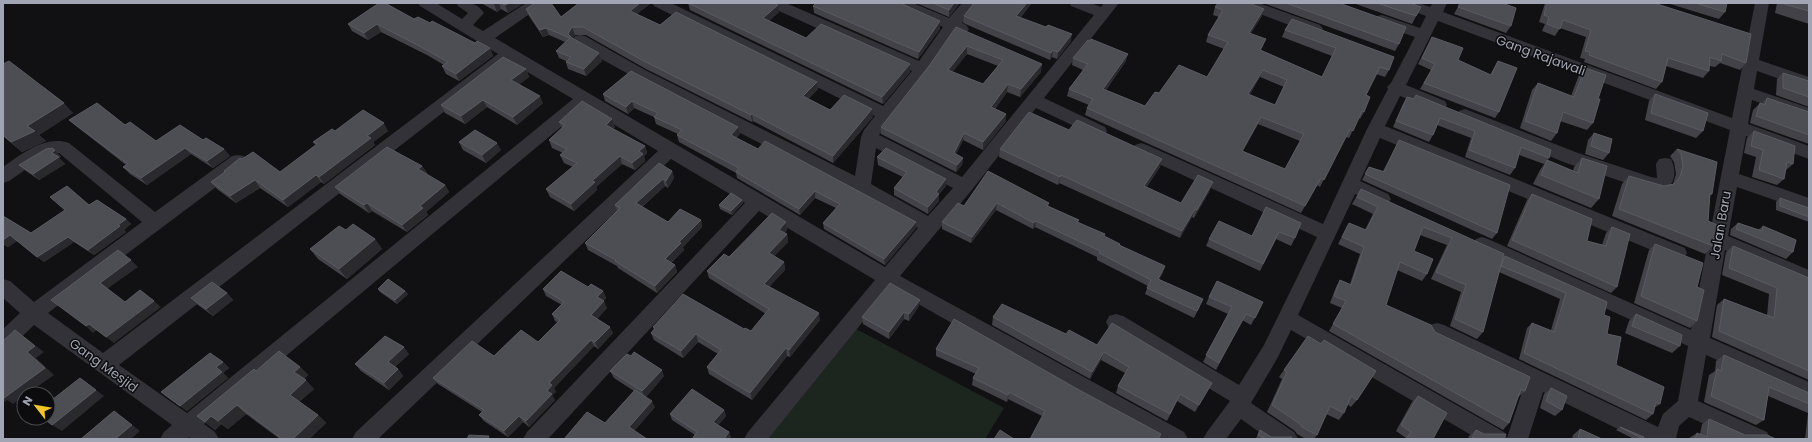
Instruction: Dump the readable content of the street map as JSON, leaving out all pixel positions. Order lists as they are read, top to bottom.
{
  "streets": {
    "street": ["Gang Rajawali", "Jalan Baru", "Gang Mesjid"]
  },
  "crossings": [
    ["Gang Rajawali", "Jalan Baru"]
  ],
  "north": "top left"
}
